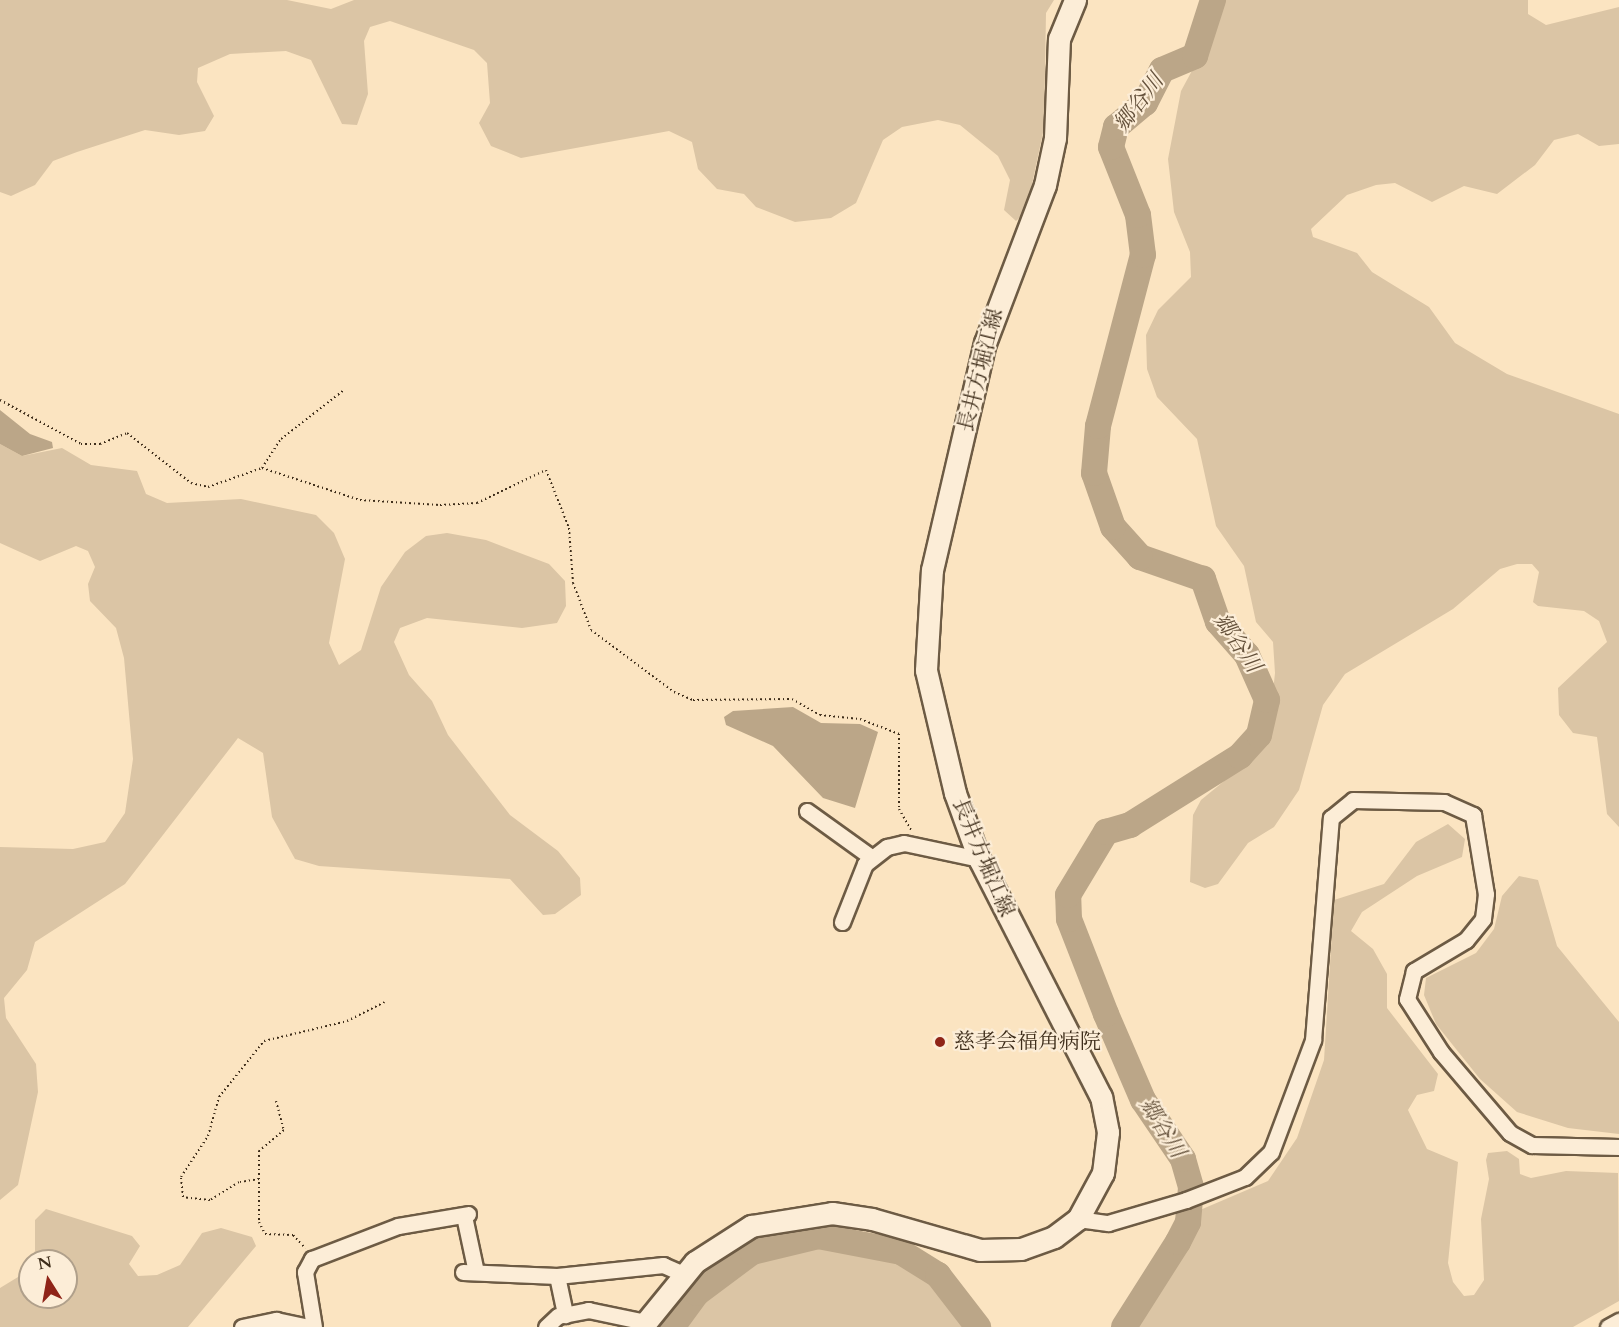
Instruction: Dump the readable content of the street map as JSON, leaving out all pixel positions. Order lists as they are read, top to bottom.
{
  "streets": {
    "main road": ["長井方堀江線"]
  },
  "water": ["郷谷川"],
  "places": ["慈孝会福角病院"],
  "north": "top"
}
